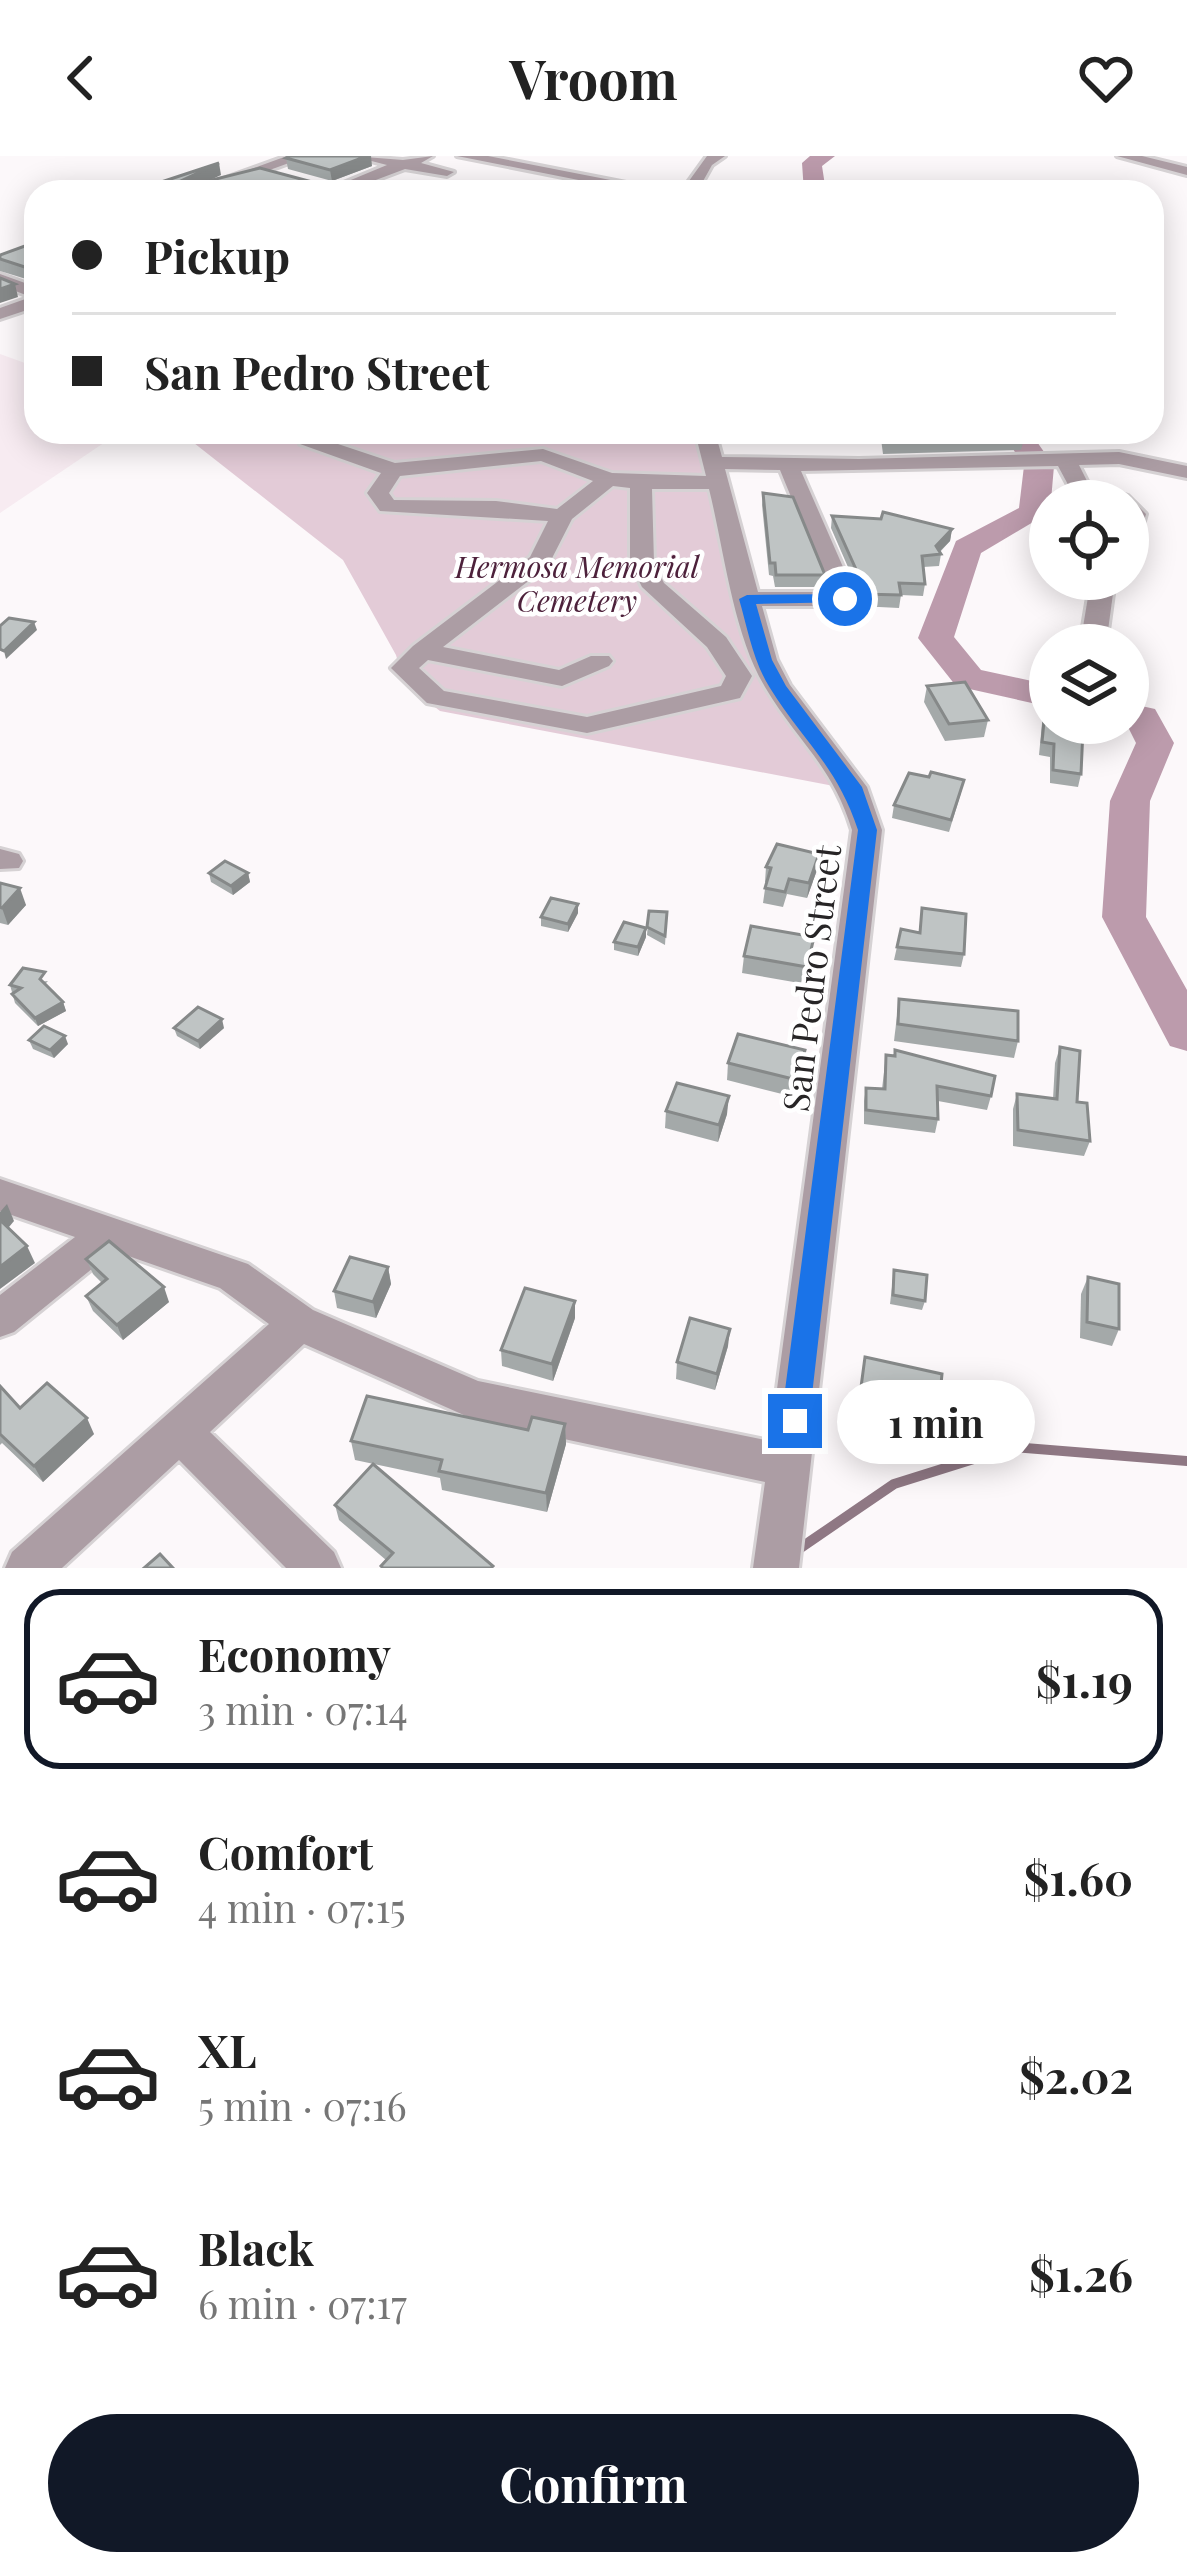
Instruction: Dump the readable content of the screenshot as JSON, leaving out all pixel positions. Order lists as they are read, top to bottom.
{
  "streets": {
    "street": ["San Pedro Street"]
  },
  "parks": ["Hermosa Memorial Cemetery"],
  "page": {
    "header": "Vroom",
    "banner": ["Pickup", "San Pedro Street"],
    "bubble": "1 min",
    "list": [
      {
        "name": "Economy",
        "note": "3 min · 07:14",
        "value": "$1.19"
      },
      {
        "name": "Comfort",
        "note": "4 min · 07:15",
        "value": "$1.60"
      },
      {
        "name": "XL",
        "note": "5 min · 07:16",
        "value": "$2.02"
      },
      {
        "name": "Black",
        "note": "6 min · 07:17",
        "value": "$1.26"
      }
    ],
    "buttons": "Confirm"
  }
}
